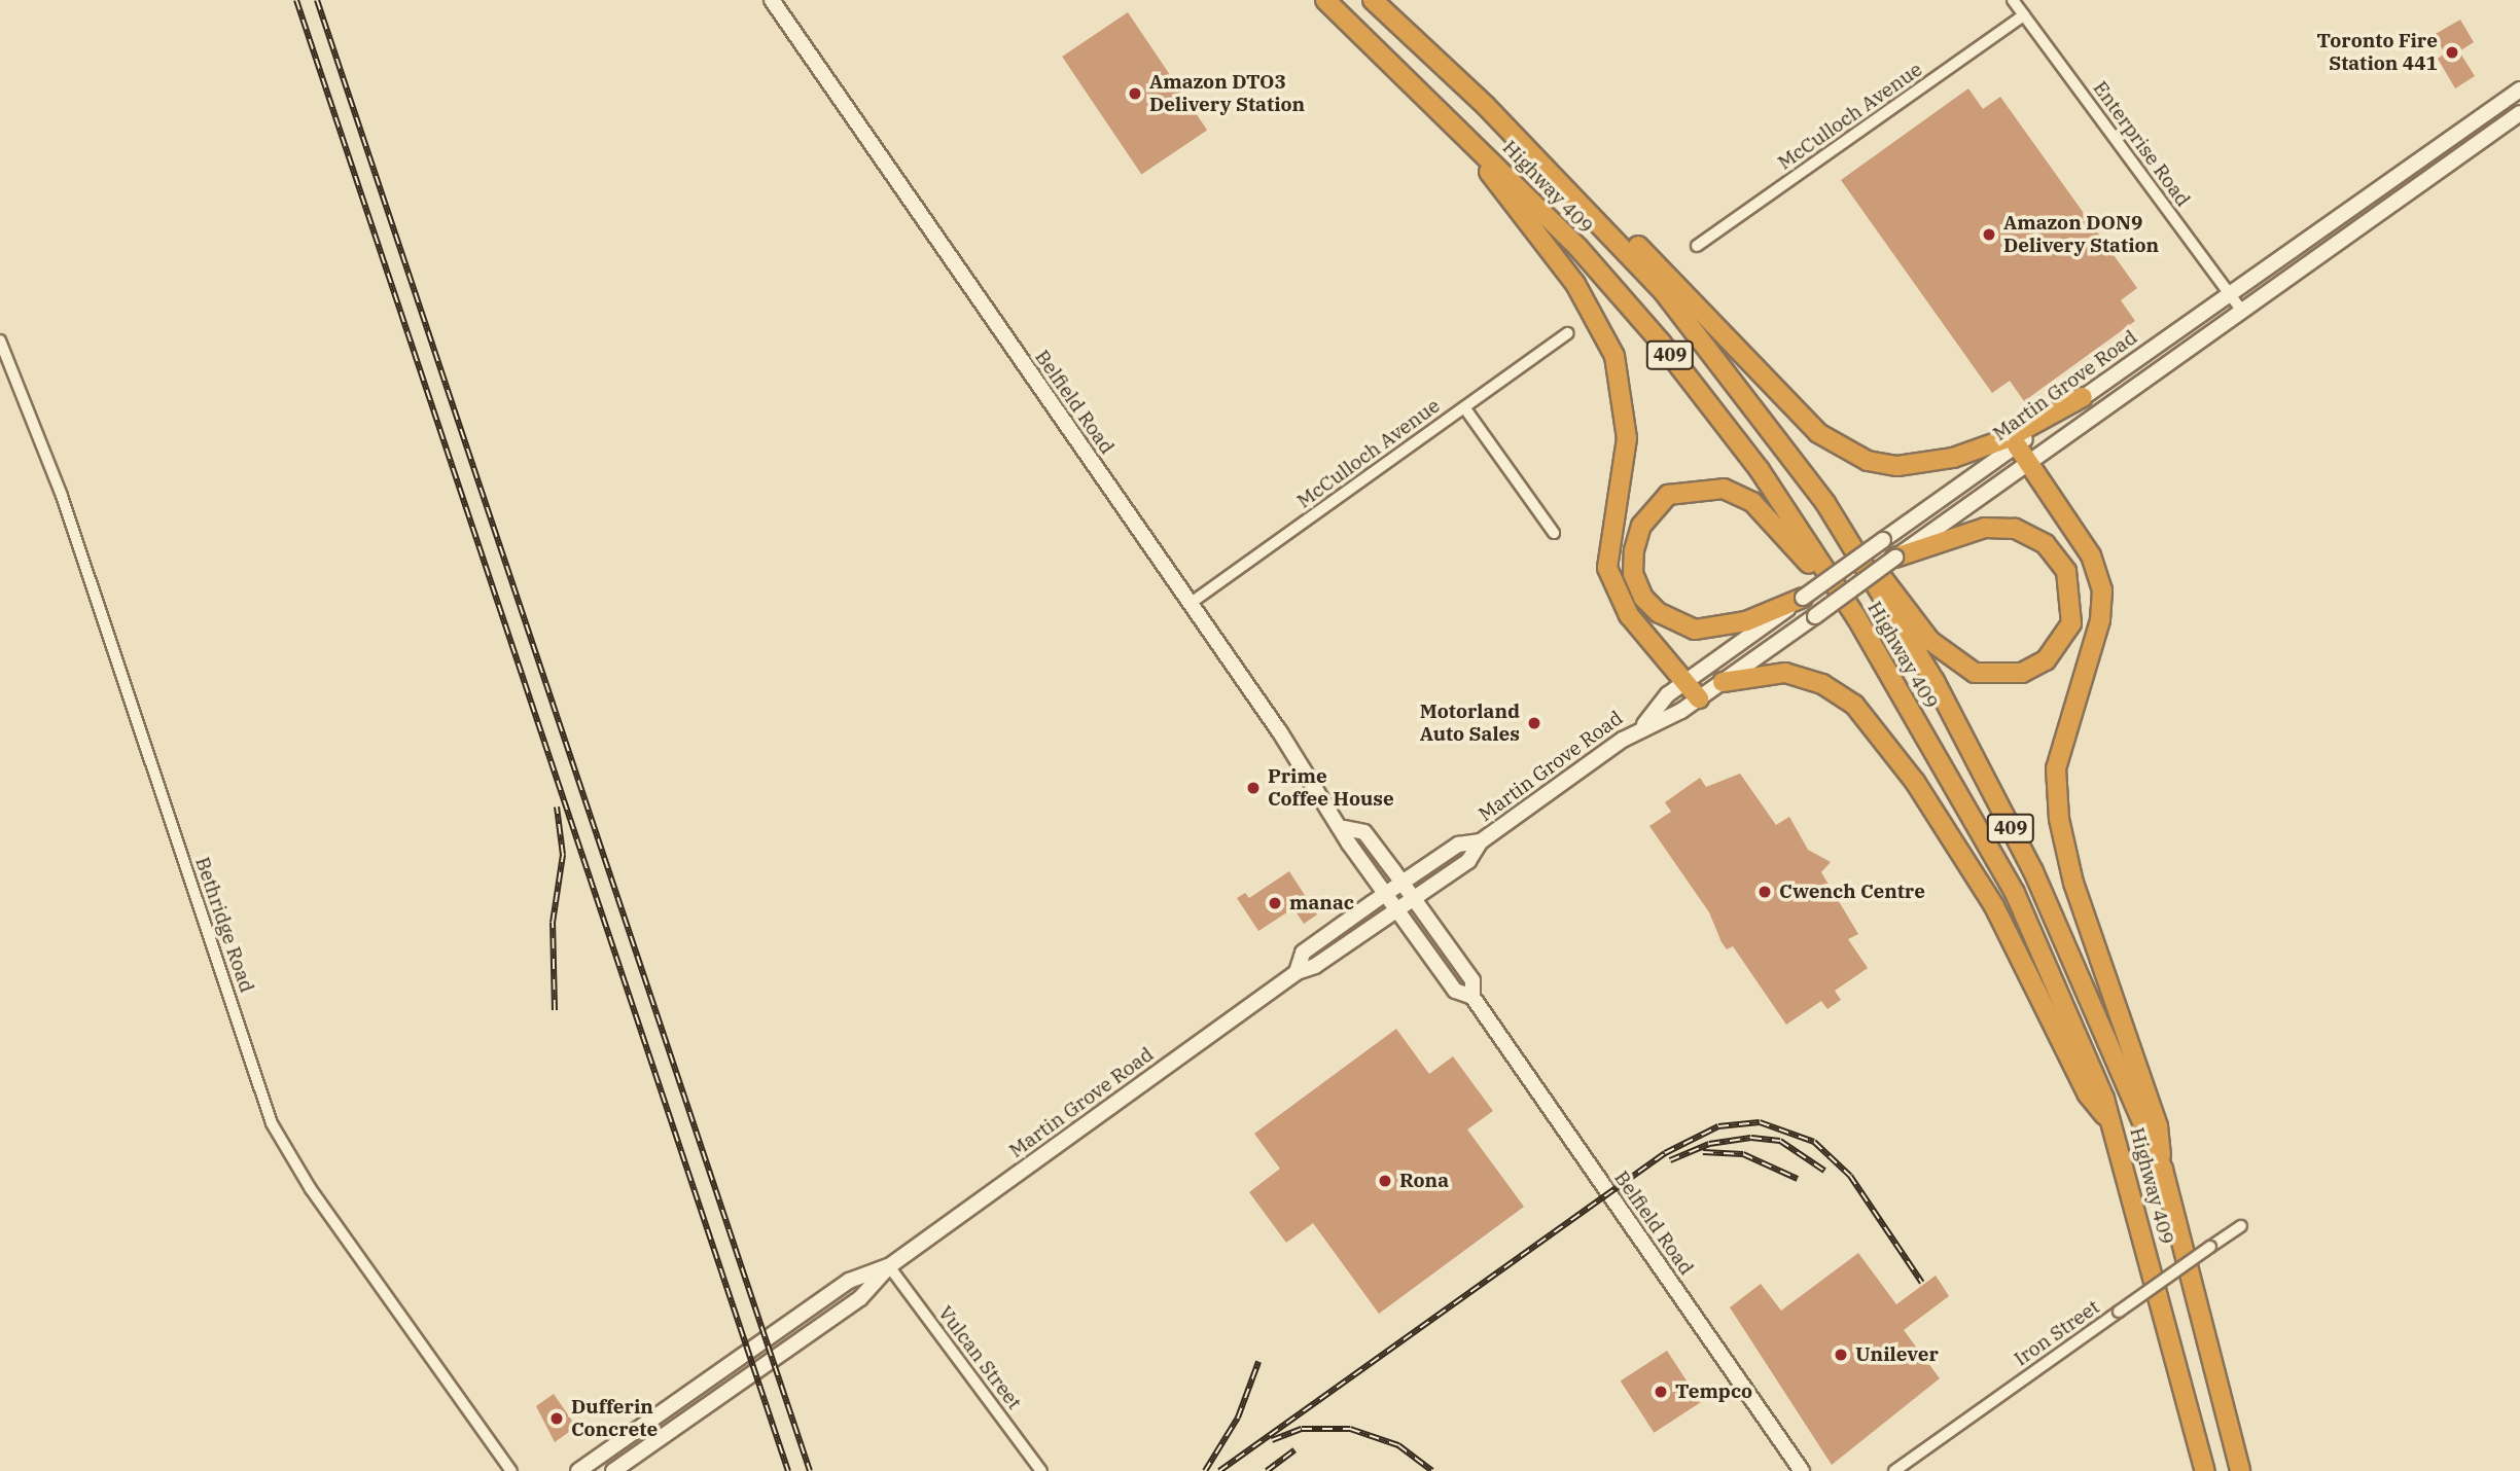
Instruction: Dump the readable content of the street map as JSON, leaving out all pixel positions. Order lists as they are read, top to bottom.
{
  "streets": {
    "highway": ["Highway 409", "409"],
    "main road": ["Martin Grove Road", "Belfield Road"],
    "street": [
      "McCulloch Avenue",
      "Enterprise Road",
      "Bethridge Road",
      "Iron Street",
      "Vulcan Street"
    ]
  },
  "crossings": [
    ["McCulloch Avenue", "Enterprise Road"],
    ["McCulloch Avenue", "Belfield Road"],
    ["Enterprise Road", "Martin Grove Road"],
    ["Martin Grove Road", "Belfield Road"],
    ["Martin Grove Road", "Vulcan Street"]
  ],
  "places": [
    "Toronto Fire Station 441",
    "Amazon DTO3 Delivery Station",
    "Amazon DON9 Delivery Station",
    "Motorland Auto Sales",
    "Prime Coffee House",
    "Cwench Centre",
    "manac",
    "Rona",
    "Unilever",
    "Tempco",
    "Dufferin Concrete"
  ]
}
